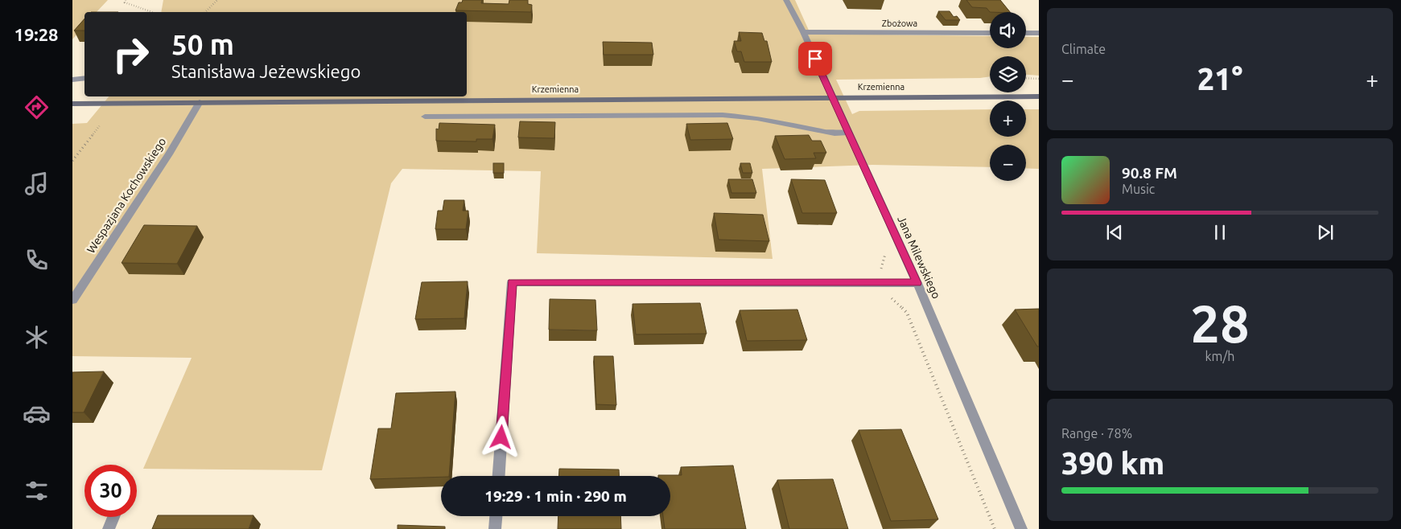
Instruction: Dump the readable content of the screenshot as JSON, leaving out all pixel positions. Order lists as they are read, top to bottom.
{
  "streets": {
    "main road": ["Krzemienna"],
    "street": ["Zbożowa", "Wespazjana Kochowskiego", "Jana Milewskiego"]
  },
  "crossings": [
    ["Zbożowa", "Jana Milewskiego"],
    ["Krzemienna", "Wespazjana Kochowskiego"],
    ["Krzemienna", "Jana Milewskiego"]
  ],
  "page": {
    "tabs": "19:28",
    "tile": [
      "Climate",
      ["28", "km/h"],
      ["Range · 78%", "390 km"]
    ],
    "map_buttons": ["+", "−"],
    "turn": ["50 m", "Stanisława Jeżewskiego"],
    "heat": ["−", "21°", "+"],
    "song": ["90.8 FM", "Music"],
    "limit": "30",
    "trip": "19:29 · 1 min · 290 m"
  }
}
